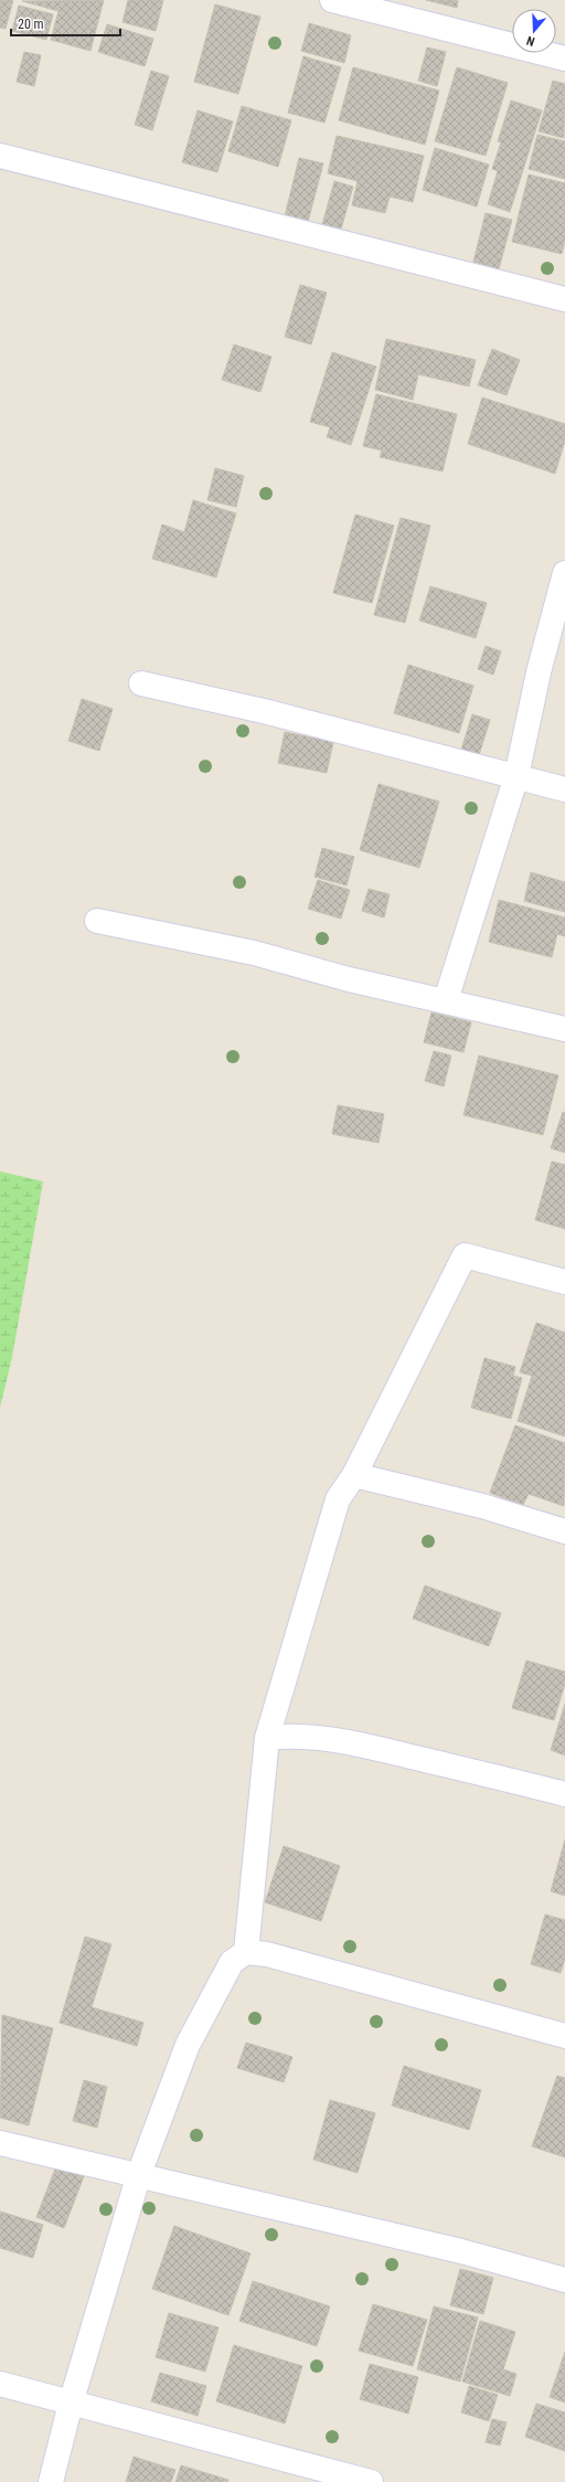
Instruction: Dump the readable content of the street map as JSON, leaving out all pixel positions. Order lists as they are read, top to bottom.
{
  "scale_bar": "20 m",
  "north": "bottom"
}
